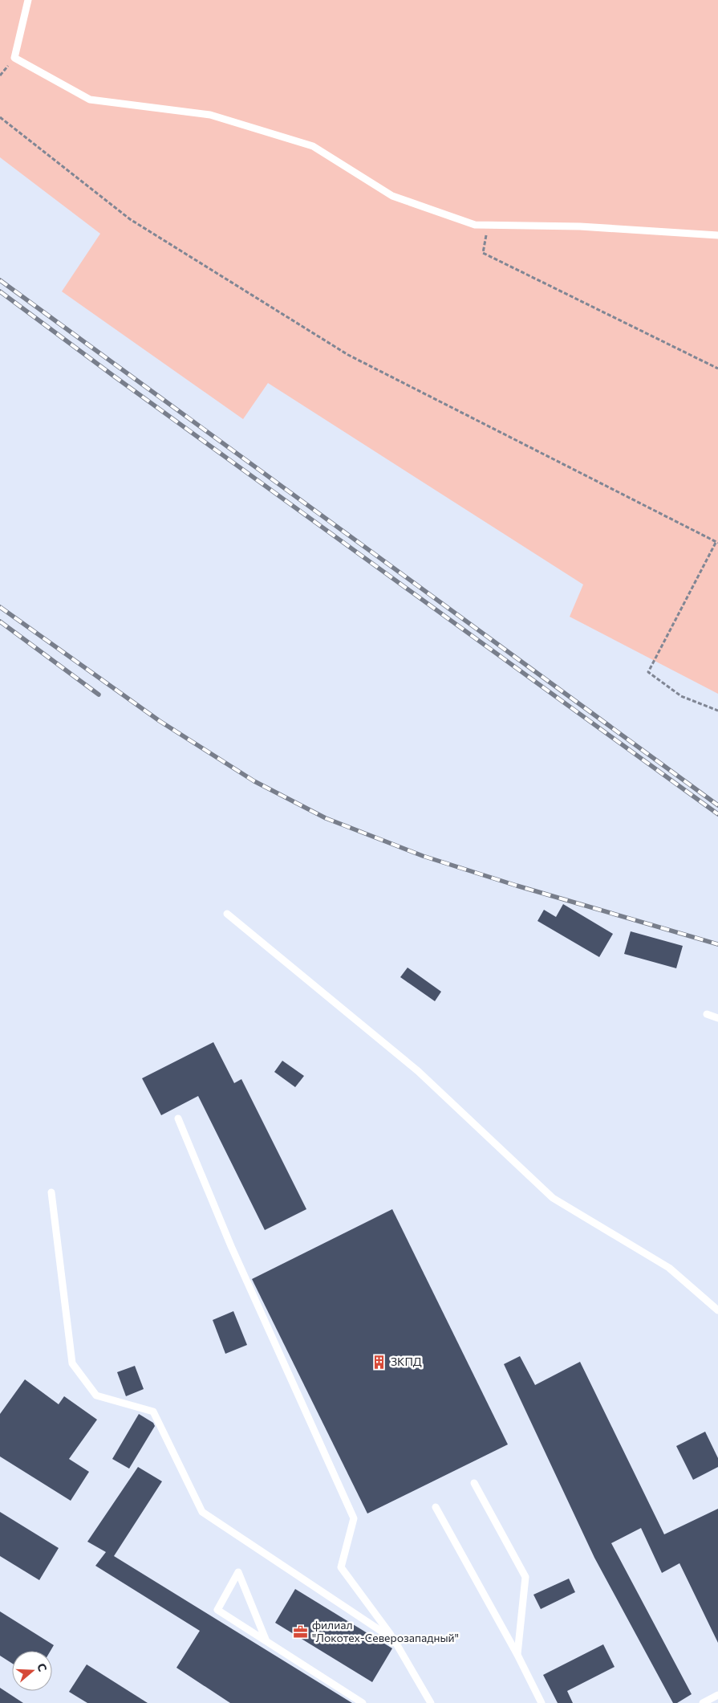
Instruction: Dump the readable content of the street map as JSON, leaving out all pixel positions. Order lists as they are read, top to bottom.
{
  "places": {
    "building": ["ЗКПД"],
    "office": ["филиал \"Локотех-Северозападный\""]
  },
  "north": "right"
}
